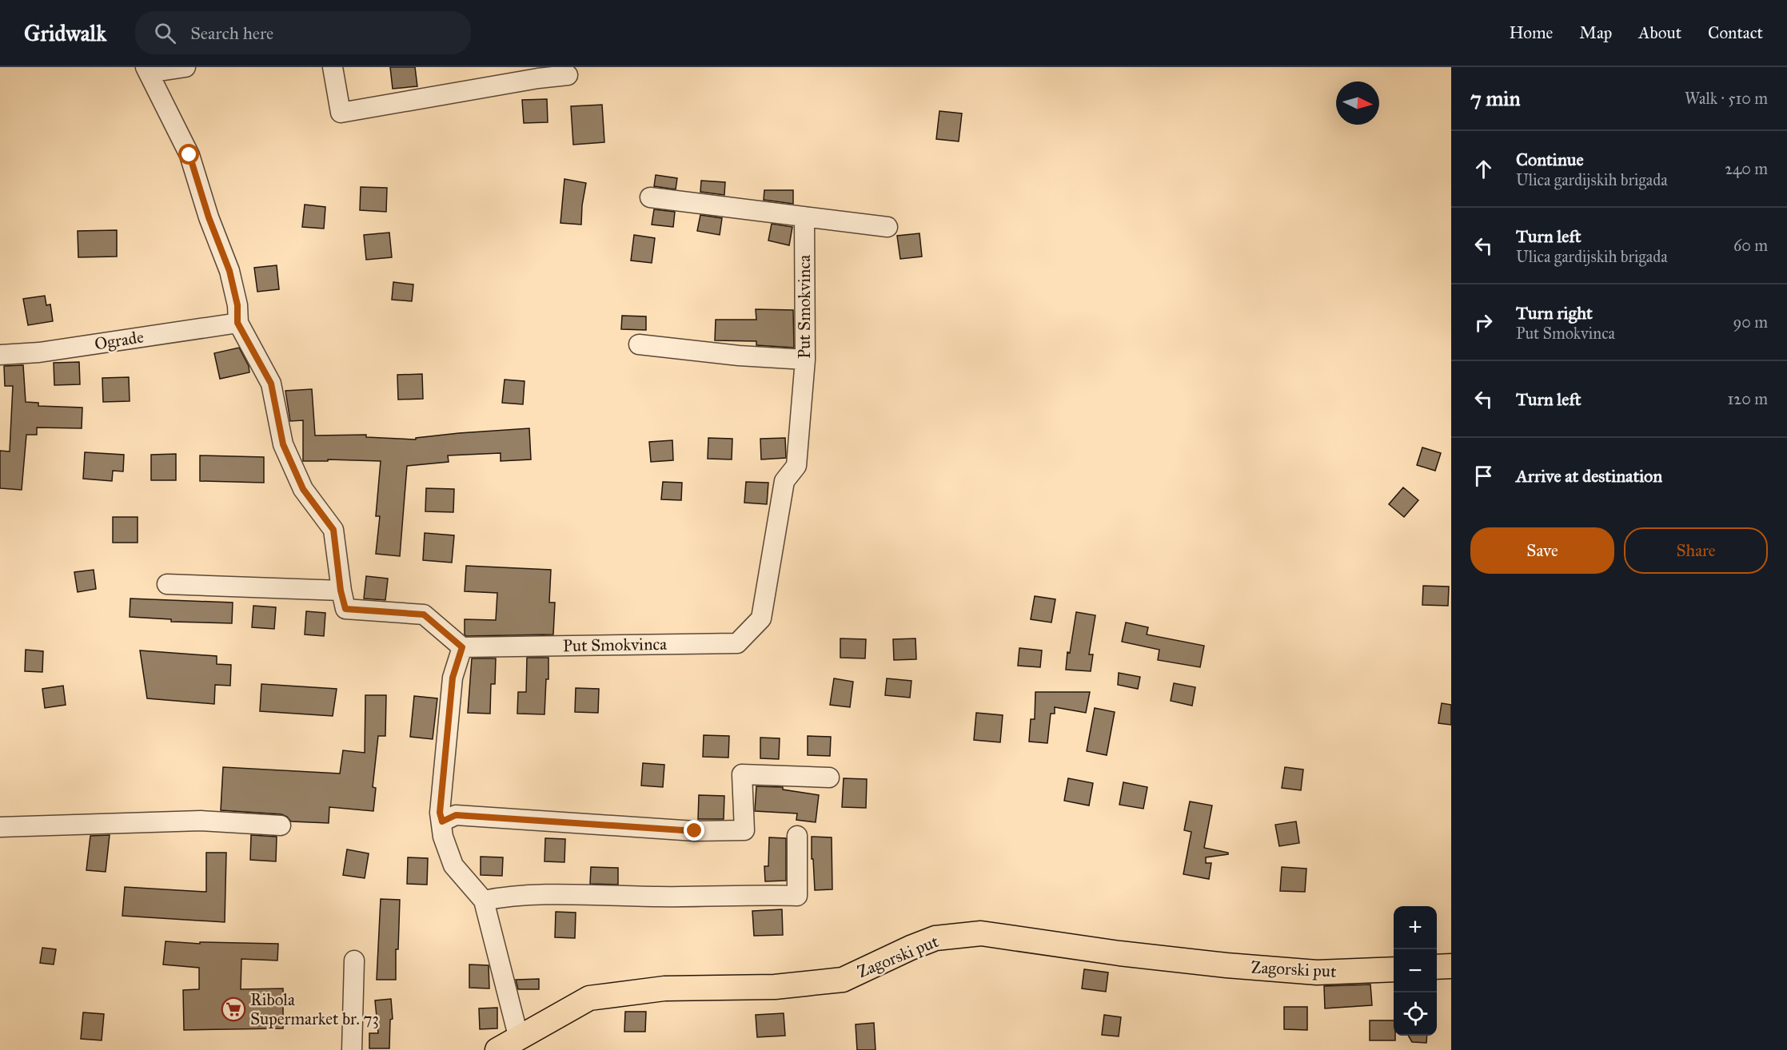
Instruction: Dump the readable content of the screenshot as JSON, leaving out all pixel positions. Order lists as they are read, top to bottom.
{
  "streets": {
    "main road": ["Zagorski put"],
    "street": ["Put Smokvinca", "Ograde"]
  },
  "places": {
    "supermarket": ["Ribola Supermarket br. 73"]
  },
  "north": "right",
  "page": {
    "header": "Gridwalk",
    "search": "Search here",
    "nav": [
      "Home",
      "Map",
      "About",
      "Contact"
    ],
    "heading": ["7 min", "Walk · 510 m"],
    "list": [
      ["Continue", "Ulica gardijskih brigada", "240 m"],
      ["Turn left", "Ulica gardijskih brigada", "60 m"],
      ["Turn right", "Put Smokvinca", "90 m"],
      ["Turn left", "120 m"],
      "Arrive at destination"
    ],
    "buttons": ["Save", "Share"],
    "map_buttons": ["+", "−"]
  }
}
